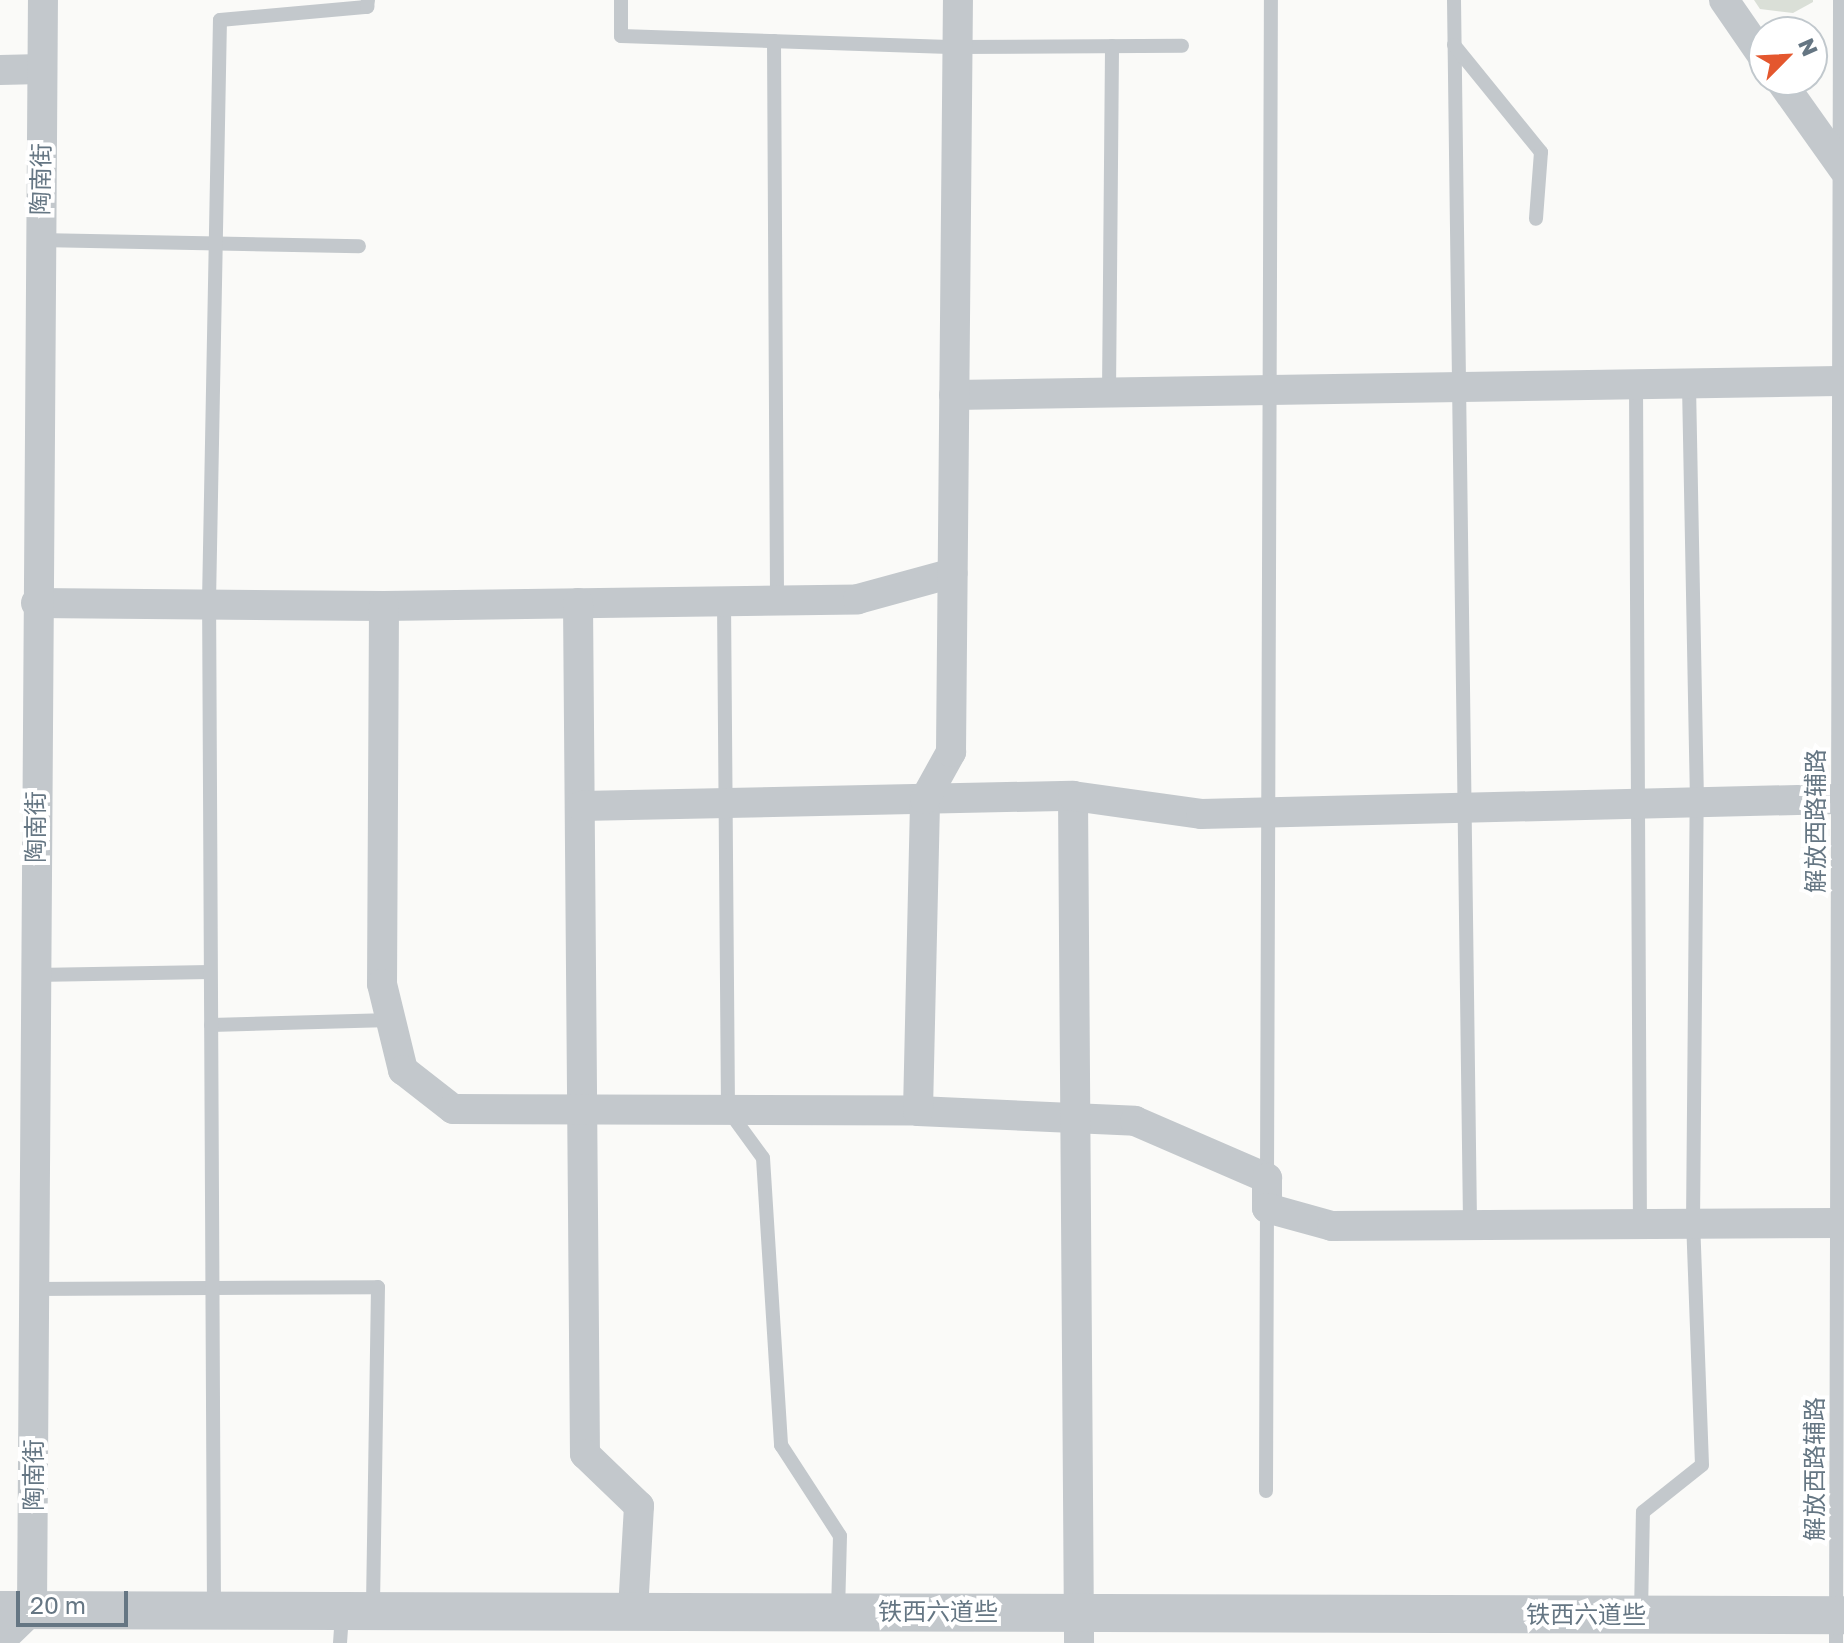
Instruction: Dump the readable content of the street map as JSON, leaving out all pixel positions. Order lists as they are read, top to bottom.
{
  "streets": {
    "street": ["陶南街", "铁西六道些"],
    "lane": ["解放西路辅路"]
  },
  "crossings": [
    ["陶南街", "铁西六道些"],
    ["解放西路辅路", "铁西六道些"]
  ],
  "scale_bar": "20 m",
  "north": "top right"
}
